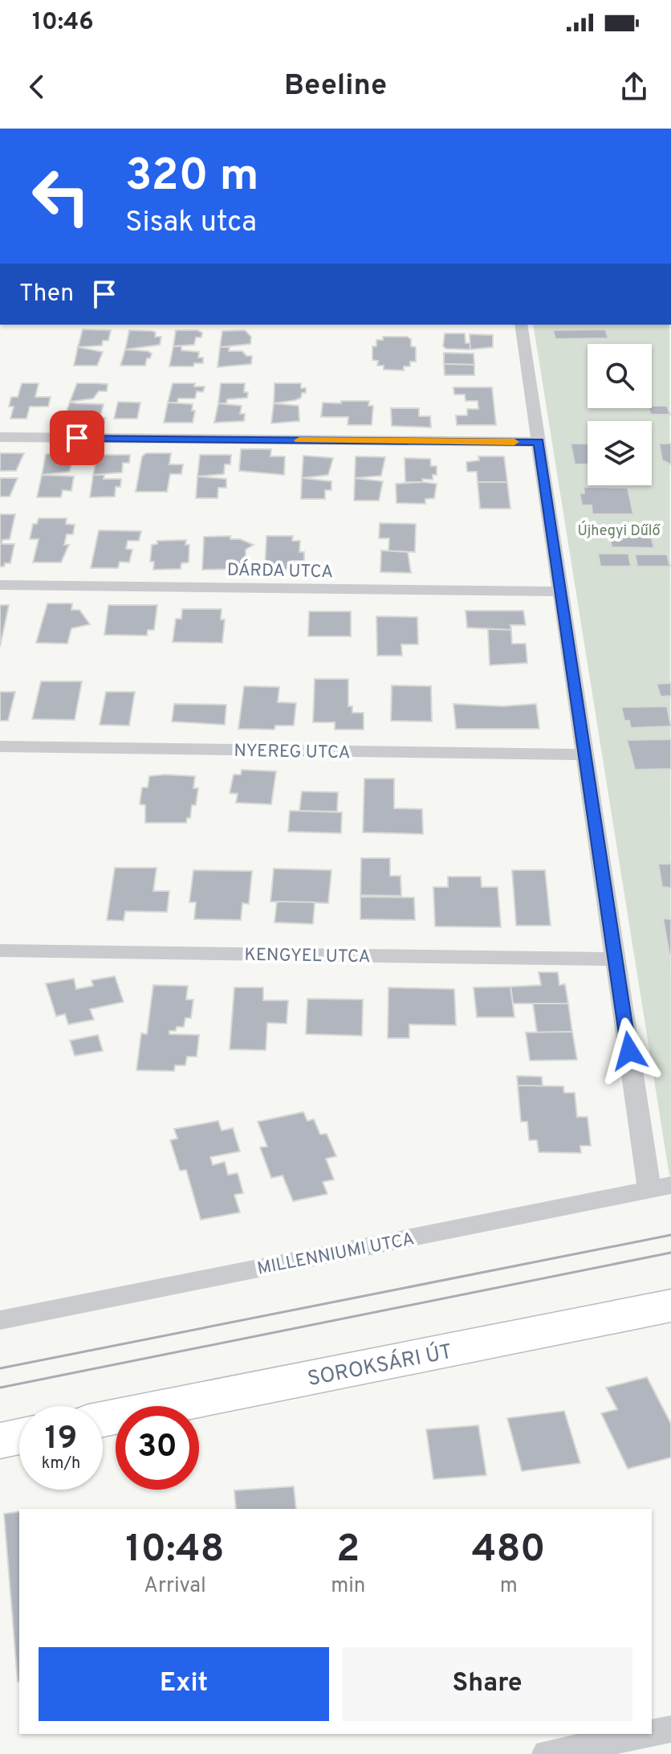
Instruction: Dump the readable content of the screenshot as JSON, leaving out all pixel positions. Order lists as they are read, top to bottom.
{
  "streets": {
    "main road": ["SOROKSÁRI ÚT"],
    "street": [
      "DÁRDA UTCA",
      "NYEREG UTCA",
      "KENGYEL UTCA",
      "MILLENNIUMI UTCA"
    ]
  },
  "parks": ["Újhegyi Dűlő"],
  "page": {
    "status": "10:46",
    "header": "Beeline",
    "turn": ["320 m", "Sisak utca"],
    "then": "Then",
    "speed": "19 km/h",
    "limit": "30",
    "eta": [
      "10:48",
      "Arrival",
      "2",
      "min",
      "480",
      "m"
    ],
    "buttons": ["Exit", "Share"]
  }
}
